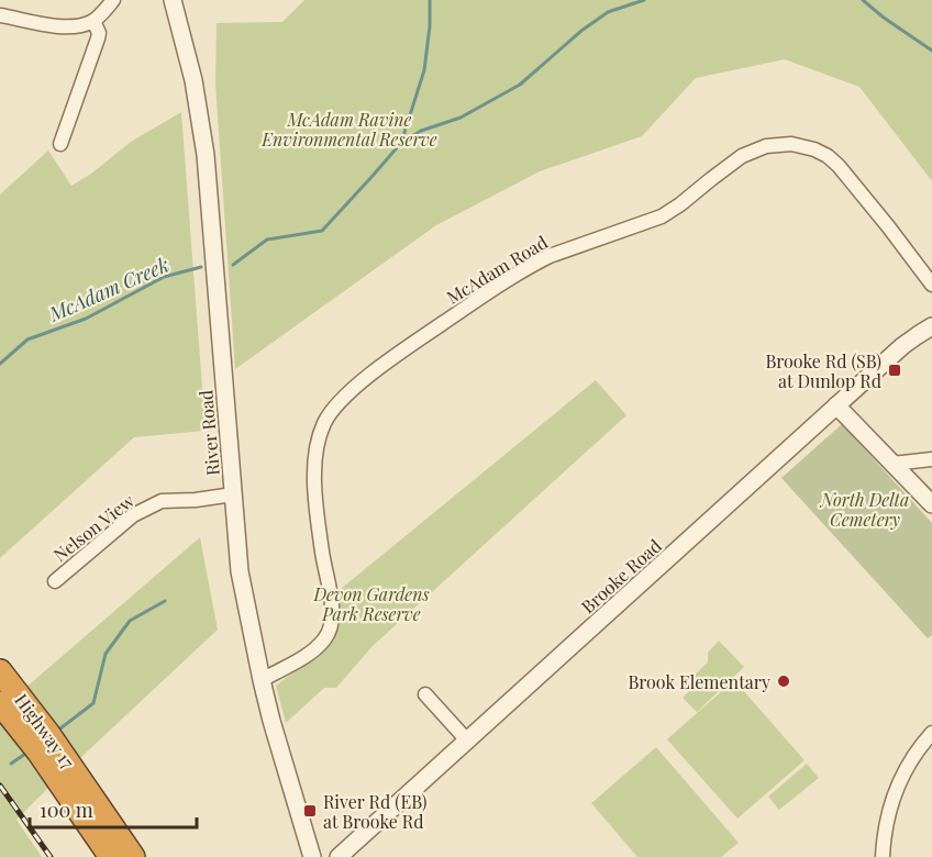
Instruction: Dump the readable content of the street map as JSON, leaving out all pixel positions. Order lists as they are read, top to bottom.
{
  "streets": {
    "highway": ["Highway 17"],
    "street": [
      "McAdam Road",
      "River Road",
      "Nelson View",
      "Brooke Road"
    ]
  },
  "crossings": [
    ["McAdam Road", "River Road"],
    ["River Road", "Nelson View"]
  ],
  "water": ["McAdam Creek"],
  "parks": ["McAdam Ravine Environmental Reserve", "North Delta Cemetery", "Devon Gardens Park Reserve"],
  "places": {
    "transit": ["Brooke Rd (SB) at Dunlop Rd", "River Rd (EB) at Brooke Rd"],
    "other": ["Brook Elementary"]
  },
  "scale_bar": "100 m"
}
